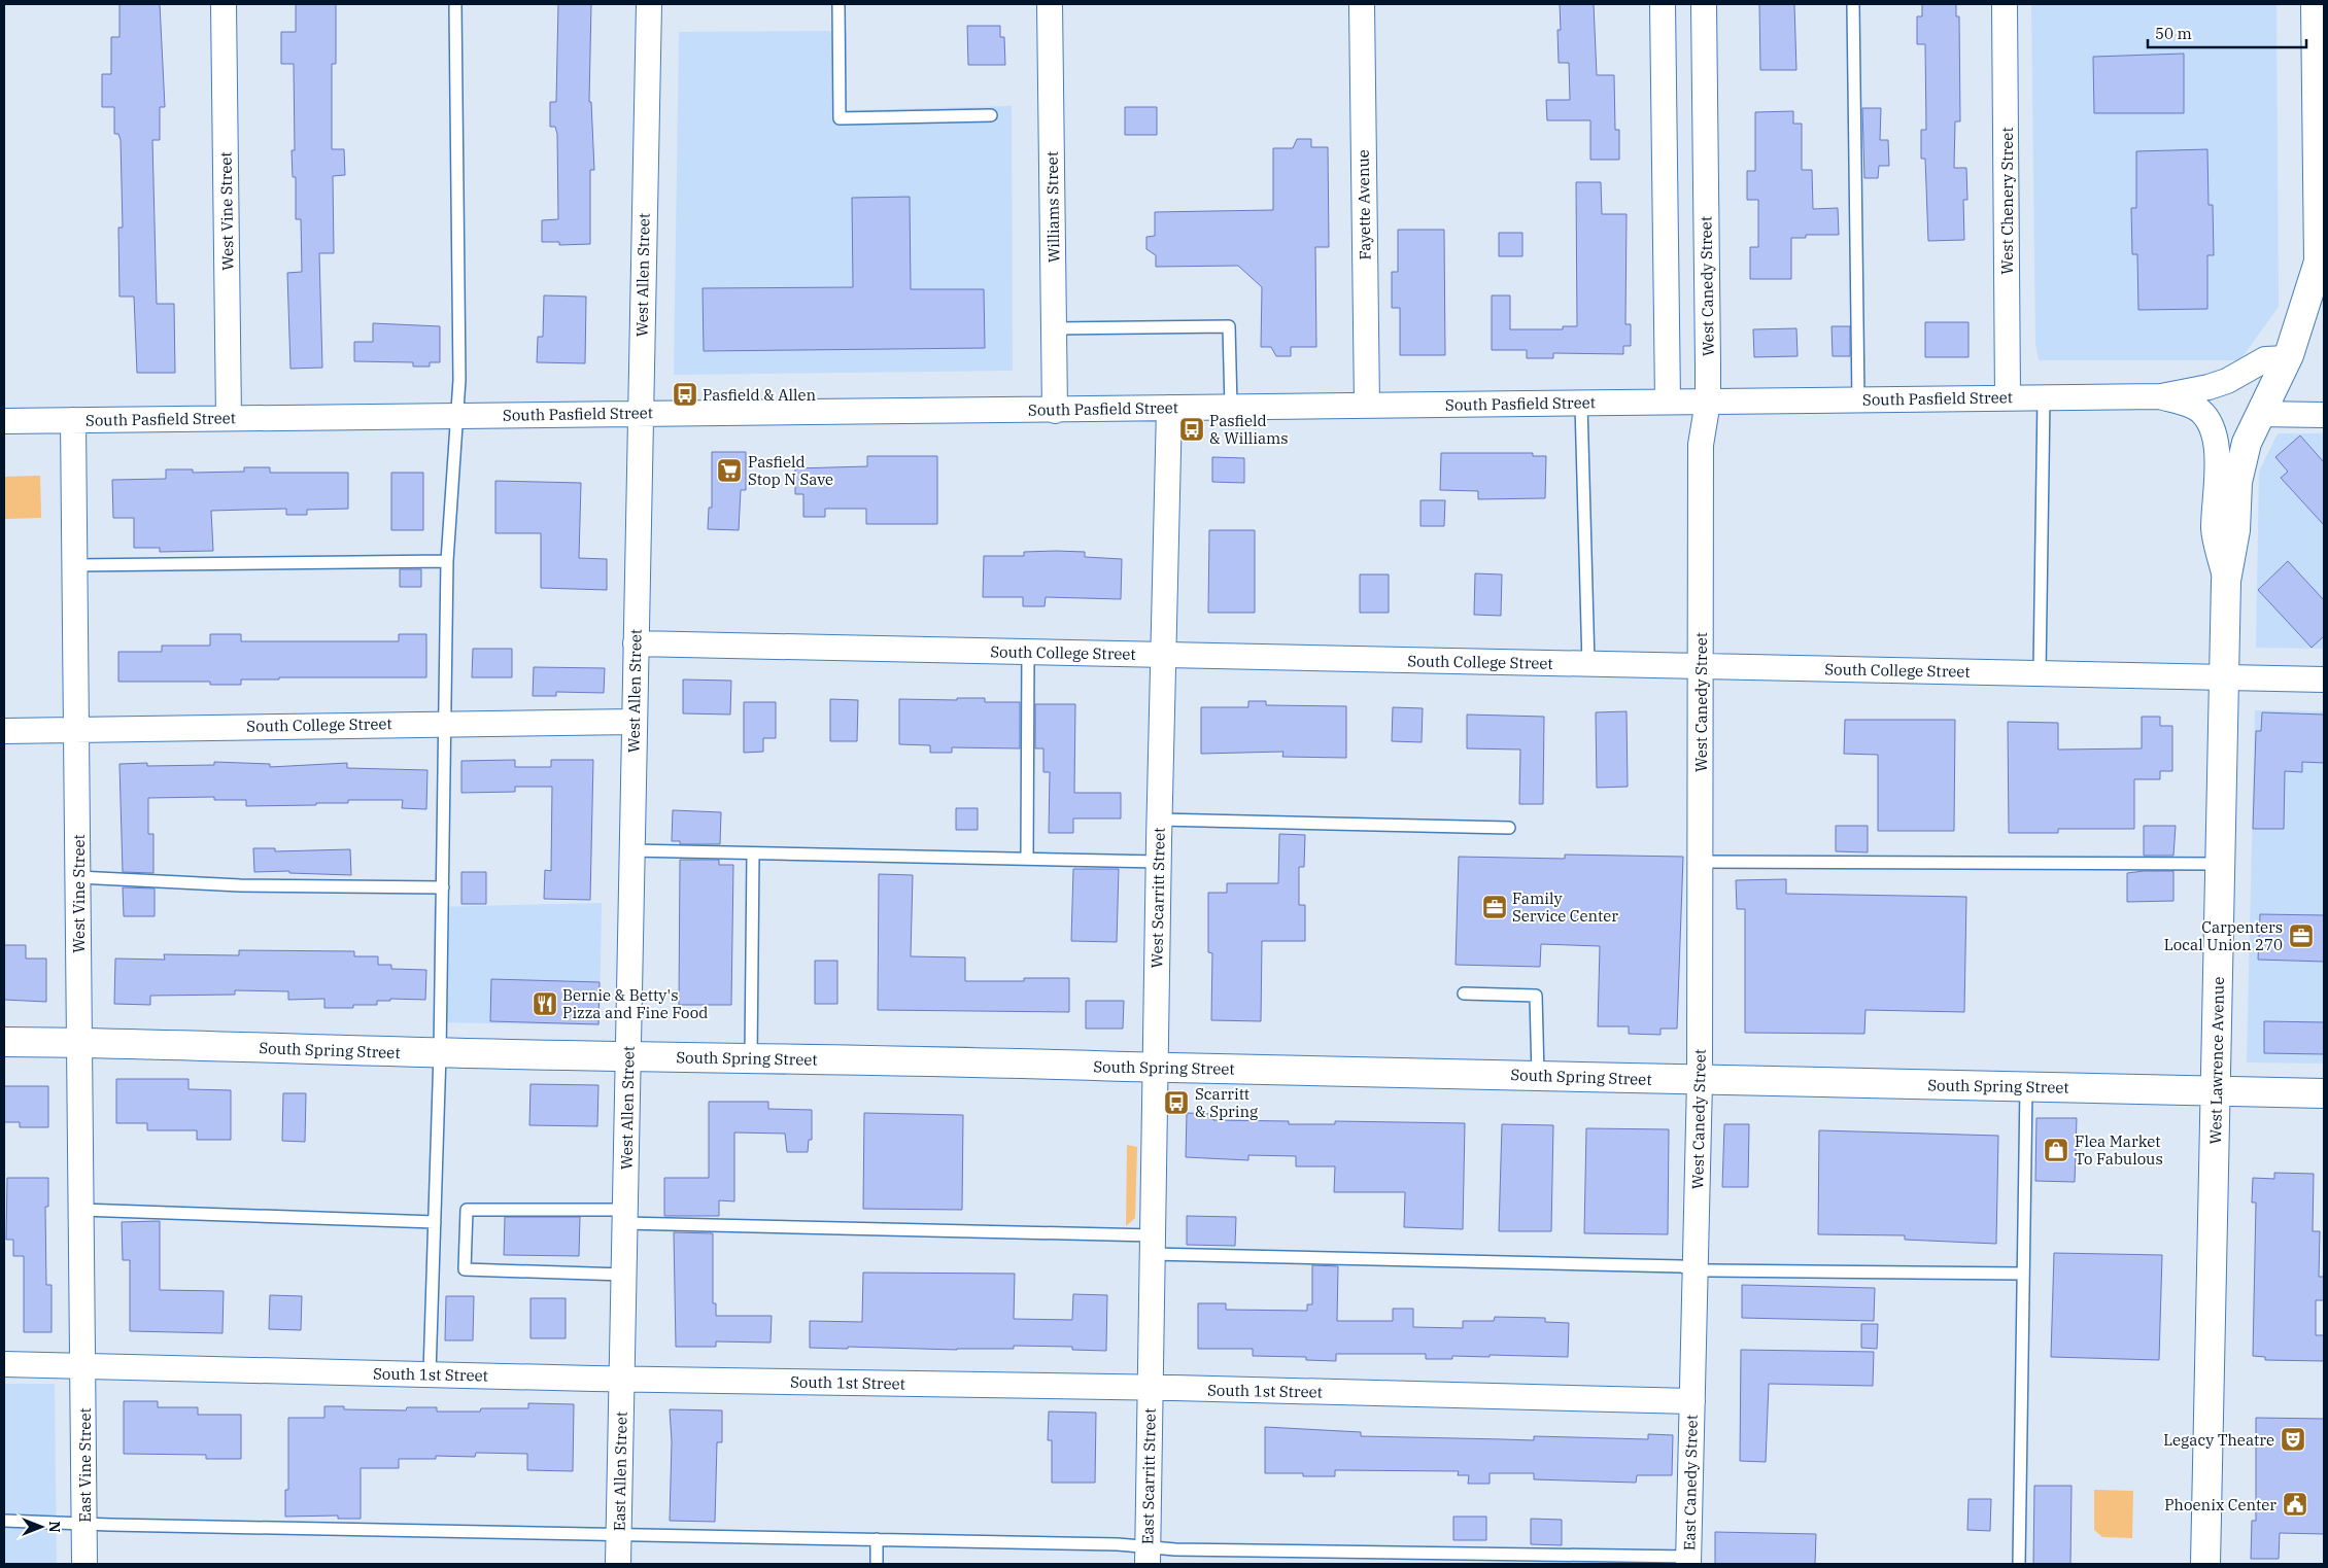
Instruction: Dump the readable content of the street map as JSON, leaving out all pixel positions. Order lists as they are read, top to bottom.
{
  "streets": {
    "street": [
      "West Chenery Street",
      "Fayette Avenue",
      "Williams Street",
      "West Vine Street",
      "West Allen Street",
      "West Canedy Street",
      "South Pasfield Street",
      "South College Street",
      "West Scarritt Street",
      "South Spring Street",
      "West Lawrence Avenue",
      "South 1st Street",
      "East Vine Street",
      "East Allen Street",
      "East Scarritt Street",
      "East Canedy Street"
    ]
  },
  "crossings": [
    ["West Chenery Street", "South Pasfield Street"],
    ["Fayette Avenue", "South Pasfield Street"],
    ["Williams Street", "South Pasfield Street"],
    ["West Vine Street", "South Pasfield Street"],
    ["West Vine Street", "South College Street"],
    ["West Vine Street", "South Spring Street"],
    ["West Vine Street", "South 1st Street"],
    ["West Vine Street", "East Vine Street"],
    ["West Allen Street", "South Pasfield Street"],
    ["West Allen Street", "South College Street"],
    ["West Allen Street", "South Spring Street"],
    ["West Allen Street", "South 1st Street"],
    ["West Allen Street", "East Allen Street"],
    ["West Canedy Street", "South Pasfield Street"],
    ["West Canedy Street", "South College Street"],
    ["West Canedy Street", "South Spring Street"],
    ["West Canedy Street", "South 1st Street"],
    ["West Canedy Street", "East Canedy Street"],
    ["South Pasfield Street", "West Scarritt Street"],
    ["South Pasfield Street", "West Lawrence Avenue"],
    ["South College Street", "West Scarritt Street"],
    ["South College Street", "West Lawrence Avenue"],
    ["West Scarritt Street", "South Spring Street"],
    ["West Scarritt Street", "South 1st Street"],
    ["West Scarritt Street", "East Scarritt Street"],
    ["South Spring Street", "West Lawrence Avenue"],
    ["South 1st Street", "East Vine Street"],
    ["South 1st Street", "East Allen Street"],
    ["South 1st Street", "East Scarritt Street"],
    ["South 1st Street", "East Canedy Street"]
  ],
  "places": {
    "bus stop": ["Pasfield & Allen", "Pasfield & Williams", "Scarritt & Spring"],
    "supermarket": ["Pasfield Stop N Save"],
    "office": ["Family Service Center", "Carpenters Local Union 270"],
    "restaurant": ["Bernie & Betty's Pizza and Fine Food"],
    "shop": ["Flea Market To Fabulous"],
    "theatre": ["Legacy Theatre"],
    "public building": ["Phoenix Center"]
  },
  "scale_bar": "50 m",
  "north": "right"
}
